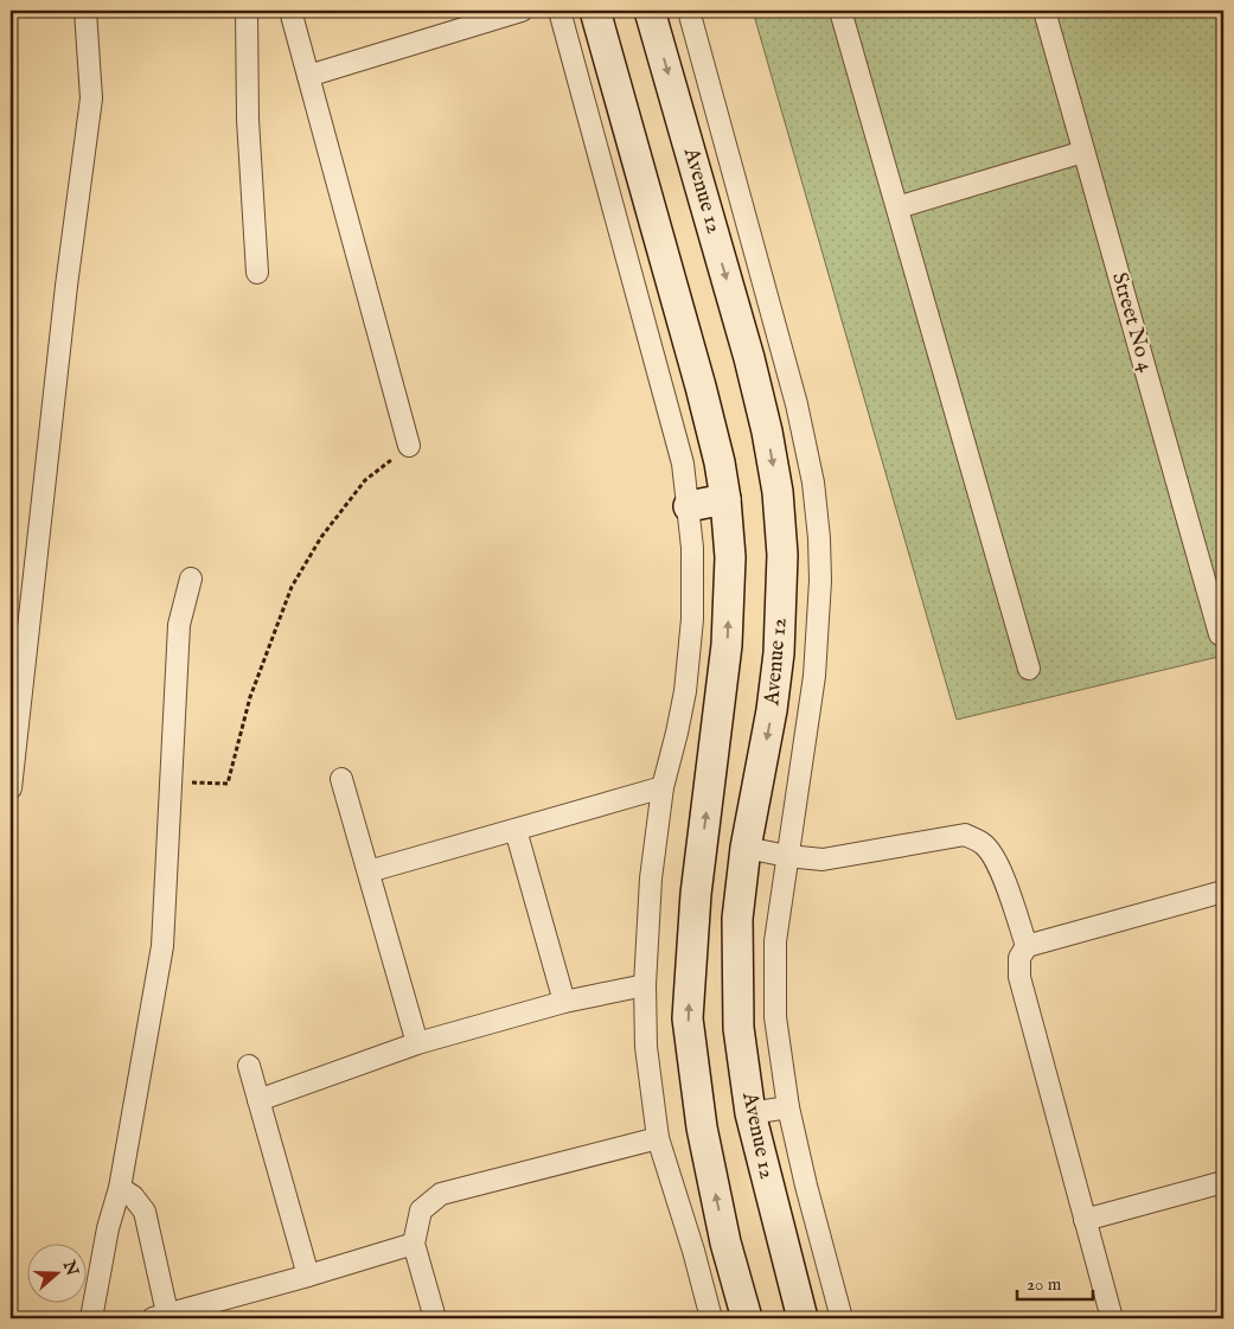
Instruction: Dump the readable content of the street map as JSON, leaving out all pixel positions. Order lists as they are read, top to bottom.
{
  "streets": {
    "main road": ["Avenue 12"],
    "street": ["Street No 4"]
  },
  "scale_bar": "20 m",
  "north": "right"
}
